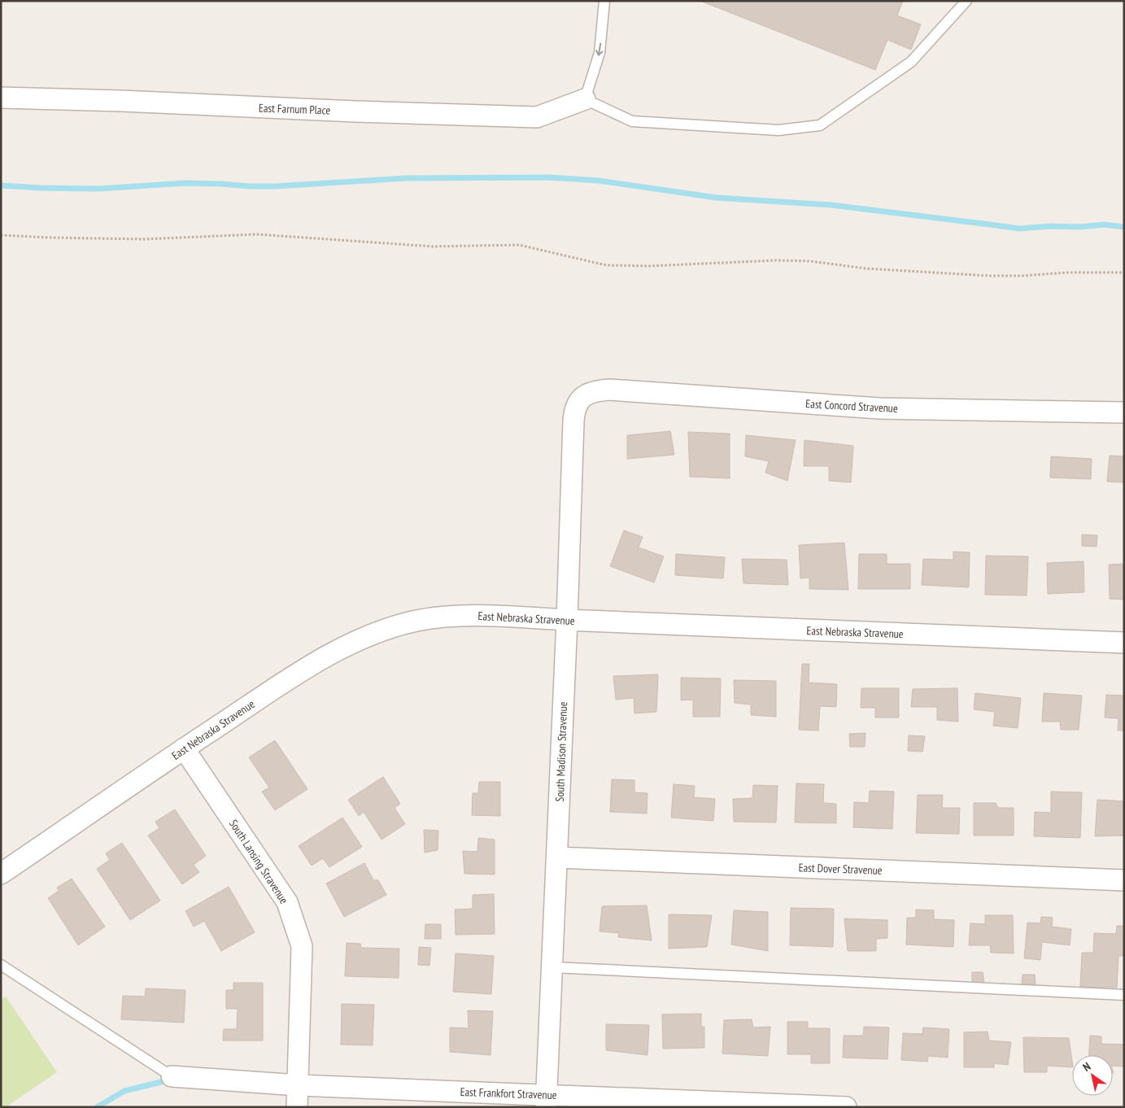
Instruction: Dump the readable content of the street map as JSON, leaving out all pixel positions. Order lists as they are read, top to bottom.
{
  "streets": {
    "street": [
      "East Farnum Place",
      "East Concord Stravenue",
      "East Nebraska Stravenue",
      "South Madison Stravenue",
      "South Lansing Stravenue",
      "East Dover Stravenue",
      "East Frankfort Stravenue"
    ]
  },
  "crossings": [
    ["East Concord Stravenue", "South Madison Stravenue"],
    ["East Nebraska Stravenue", "South Madison Stravenue"],
    ["East Nebraska Stravenue", "South Lansing Stravenue"],
    ["South Madison Stravenue", "East Dover Stravenue"],
    ["South Madison Stravenue", "East Frankfort Stravenue"],
    ["South Lansing Stravenue", "East Frankfort Stravenue"]
  ],
  "north": "top left"
}
